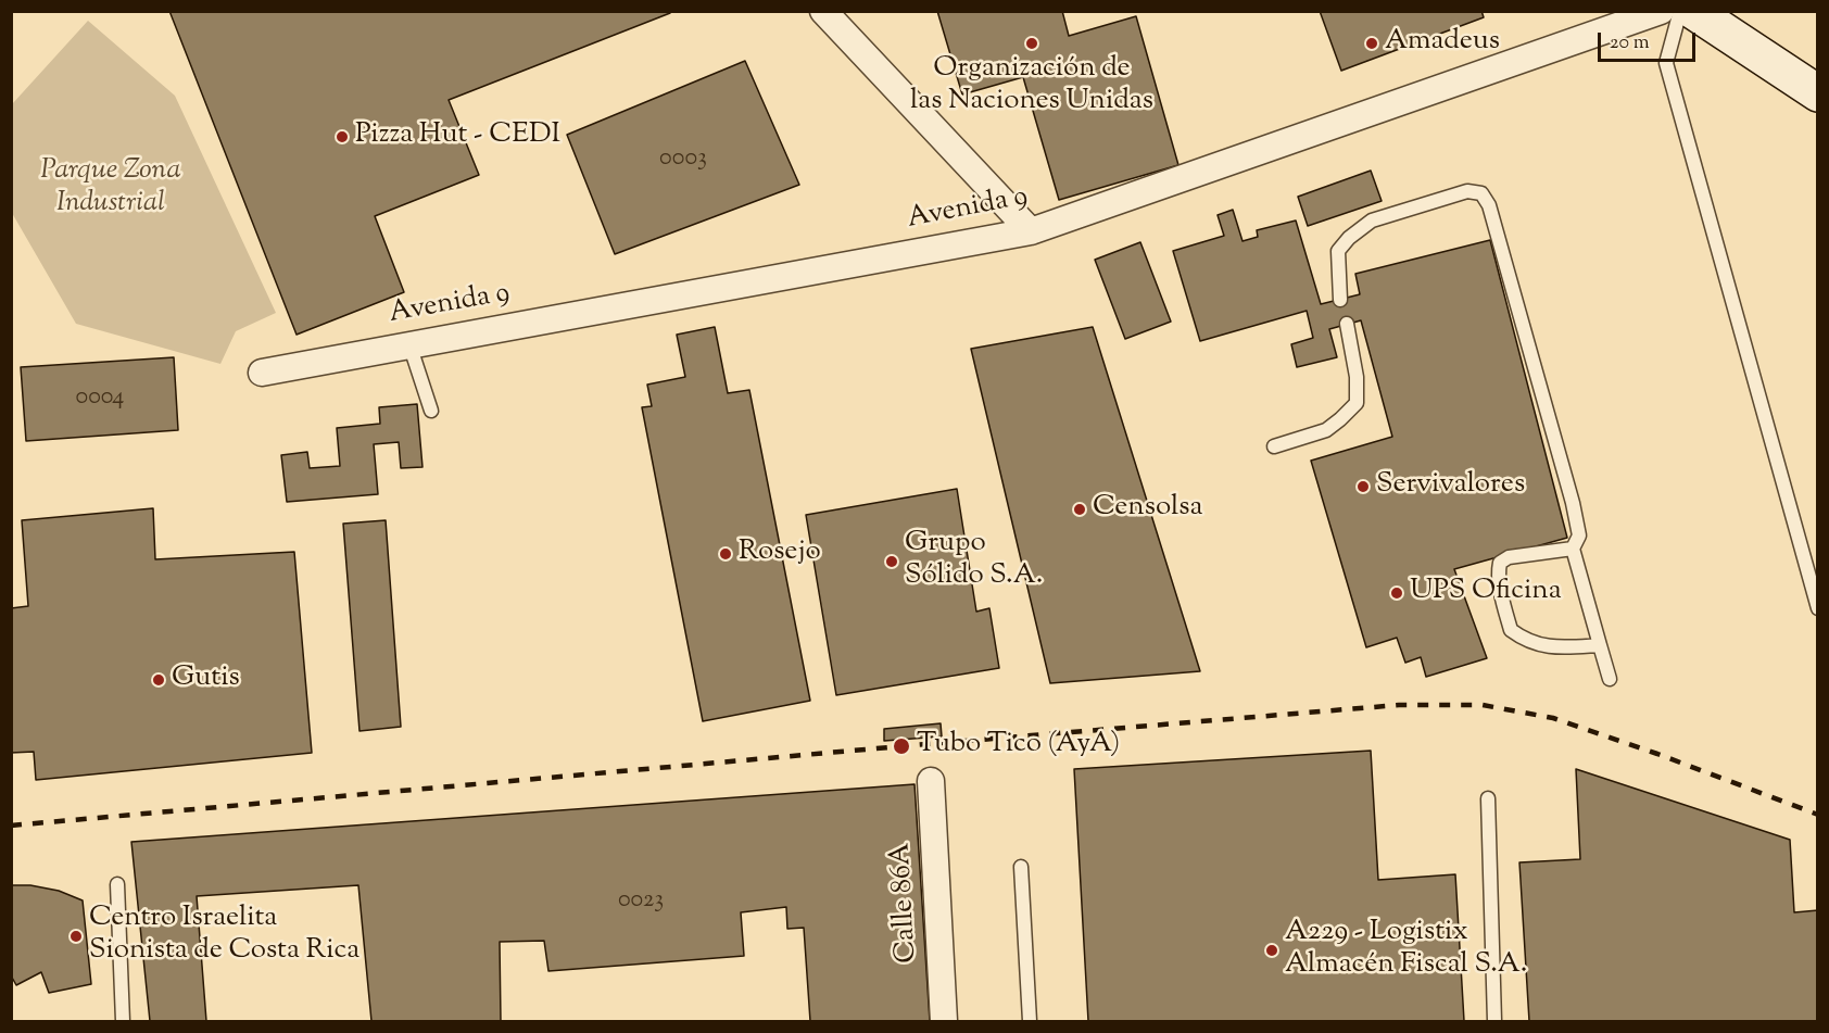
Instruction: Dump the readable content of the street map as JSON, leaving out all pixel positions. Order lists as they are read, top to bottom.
{
  "streets": {
    "street": ["Avenida 9", "Calle 86A"]
  },
  "parks": ["Parque Zona Industrial"],
  "places": [
    "Organización de las Naciones Unidas",
    "Amadeus",
    "Pizza Hut - CEDI",
    "Servivalores",
    "Censolsa",
    "Rosejo",
    "Grupo Sólido S.A.",
    "UPS Oficina",
    "Gutis",
    "Tubo Tico (AyA)",
    "Centro Israelita Sionista de Costa Rica",
    "A229 - Logistix Almacén Fiscal S.A."
  ],
  "house_numbers": ["0003", "0004", "0023"],
  "scale_bar": "20 m"
}
